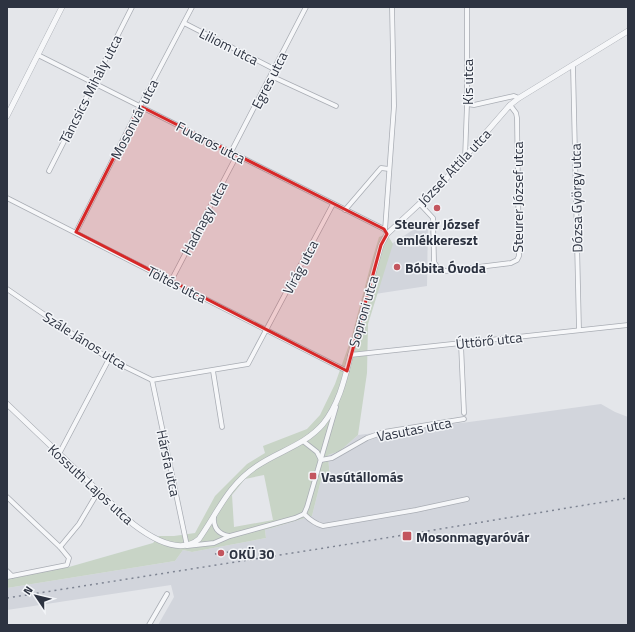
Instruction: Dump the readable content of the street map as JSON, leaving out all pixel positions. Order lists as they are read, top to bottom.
{
  "streets": {
    "street": [
      "Liliom utca",
      "Egres utca",
      "Kis utca",
      "Táncsics Mihály utca",
      "Mosonvár utca",
      "Fuvaros utca",
      "József Attila utca",
      "Steurer József utca",
      "Dózsa György utca",
      "Hadnagy utca",
      "Virág utca",
      "Töltés utca",
      "Soproni utca",
      "Szále János utca",
      "Úttörő utca",
      "Vasutas utca",
      "Hársfa utca",
      "Kossuth Lajos utca"
    ]
  },
  "crossings": [
    ["Liliom utca", "Egres utca"],
    ["Liliom utca", "Mosonvár utca"],
    ["Egres utca", "Fuvaros utca"],
    ["Kis utca", "József Attila utca"],
    ["Táncsics Mihály utca", "Fuvaros utca"],
    ["Mosonvár utca", "Fuvaros utca"],
    ["Mosonvár utca", "Töltés utca"],
    ["Fuvaros utca", "József Attila utca"],
    ["Fuvaros utca", "Hadnagy utca"],
    ["Fuvaros utca", "Virág utca"],
    ["Fuvaros utca", "Soproni utca"],
    ["József Attila utca", "Steurer József utca"],
    ["József Attila utca", "Dózsa György utca"],
    ["József Attila utca", "Soproni utca"],
    ["Dózsa György utca", "Úttörő utca"],
    ["Hadnagy utca", "Töltés utca"],
    ["Virág utca", "Töltés utca"],
    ["Töltés utca", "Soproni utca"],
    ["Soproni utca", "Úttörő utca"],
    ["Soproni utca", "Hársfa utca"],
    ["Soproni utca", "Kossuth Lajos utca"],
    ["Szále János utca", "Hársfa utca"],
    ["Úttörő utca", "Vasutas utca"],
    ["Hársfa utca", "Kossuth Lajos utca"]
  ],
  "places": {
    "other": ["Steurer József emlékkereszt", "Bóbita Óvoda", "OKÜ 30"],
    "transit": ["Vasútállomás", "Mosonmagyaróvár"]
  },
  "north": "top left"
}
